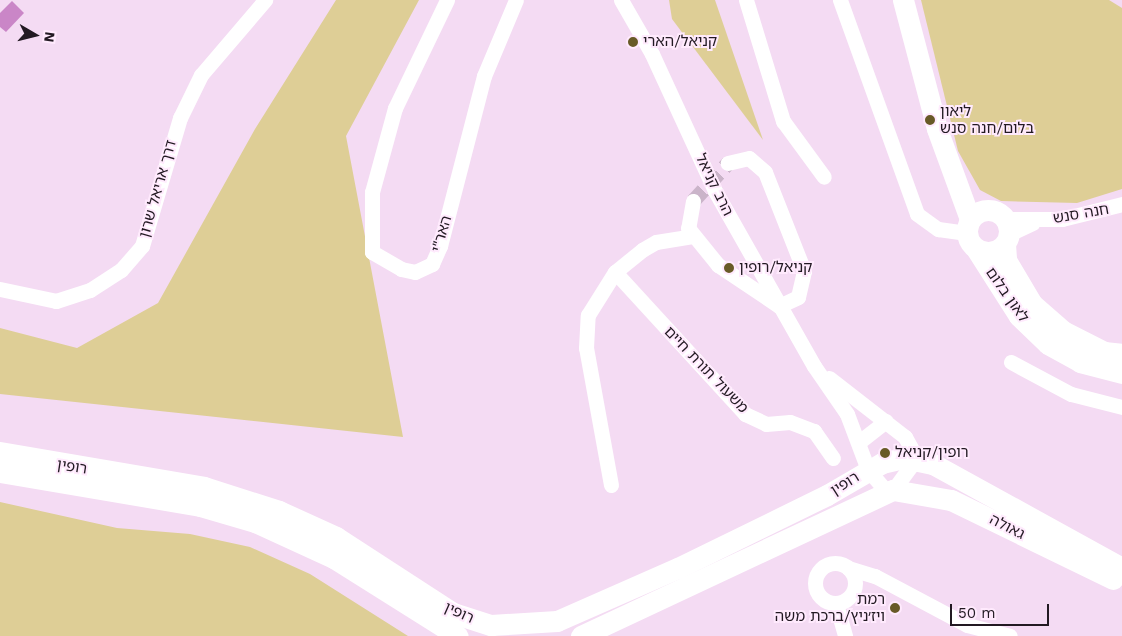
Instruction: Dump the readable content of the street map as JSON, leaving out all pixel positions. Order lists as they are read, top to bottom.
{
  "streets": {
    "street": [
      "הרב קניאל",
      "דרך אריאל שרון",
      "חנה סנש",
      "האר\"י",
      "לאון בלום",
      "משעול תורת חיים",
      "רופין",
      "גאולה"
    ]
  },
  "crossings": [
    ["הרב קניאל", "רופין"],
    ["הרב קניאל", "גאולה"],
    ["חנה סנש", "לאון בלום"],
    ["רופין", "גאולה"]
  ],
  "places": [
    "קניאל/הארי",
    "ליאון בלום/חנה סנש",
    "קניאל/רופין",
    "רופין/קניאל",
    "רמת ויז׳ניץ/ברכת משה"
  ],
  "scale_bar": "50 m",
  "north": "right"
}
